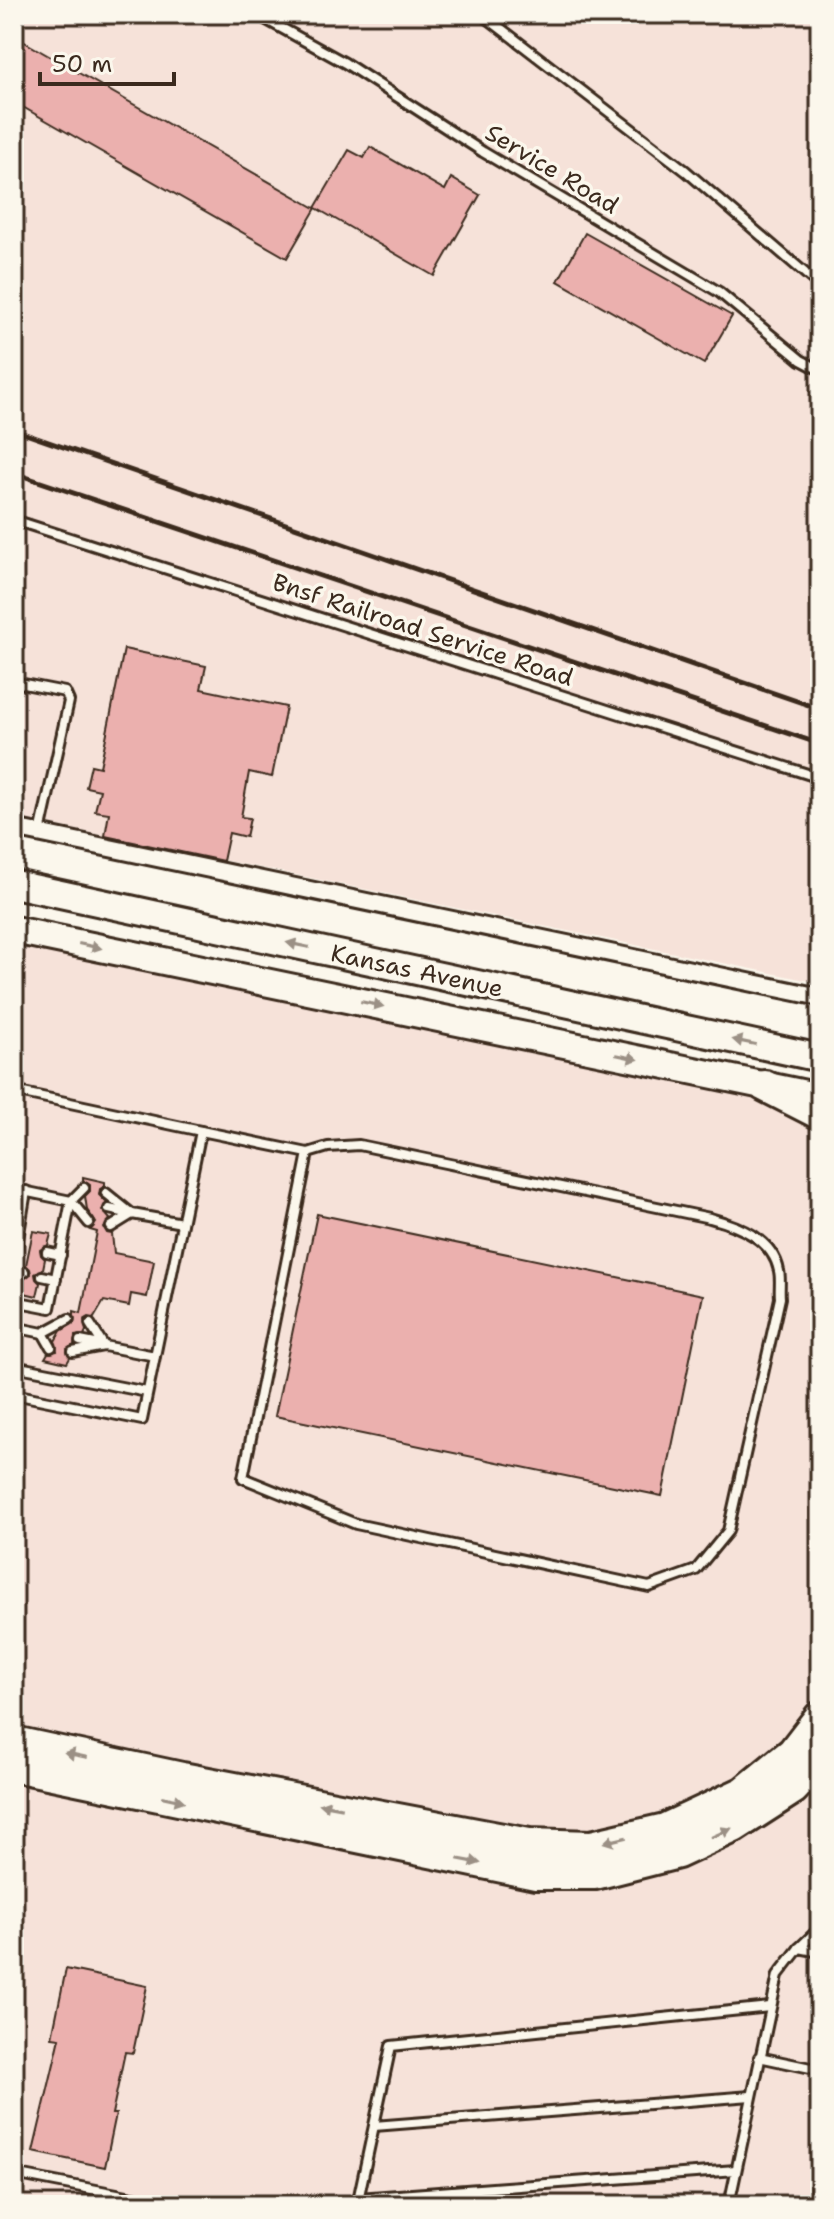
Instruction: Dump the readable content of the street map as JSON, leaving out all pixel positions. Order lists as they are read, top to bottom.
{
  "streets": {
    "main road": ["Kansas Avenue"],
    "lane": ["Service Road", "Bnsf Railroad Service Road"]
  },
  "scale_bar": "50 m"
}
